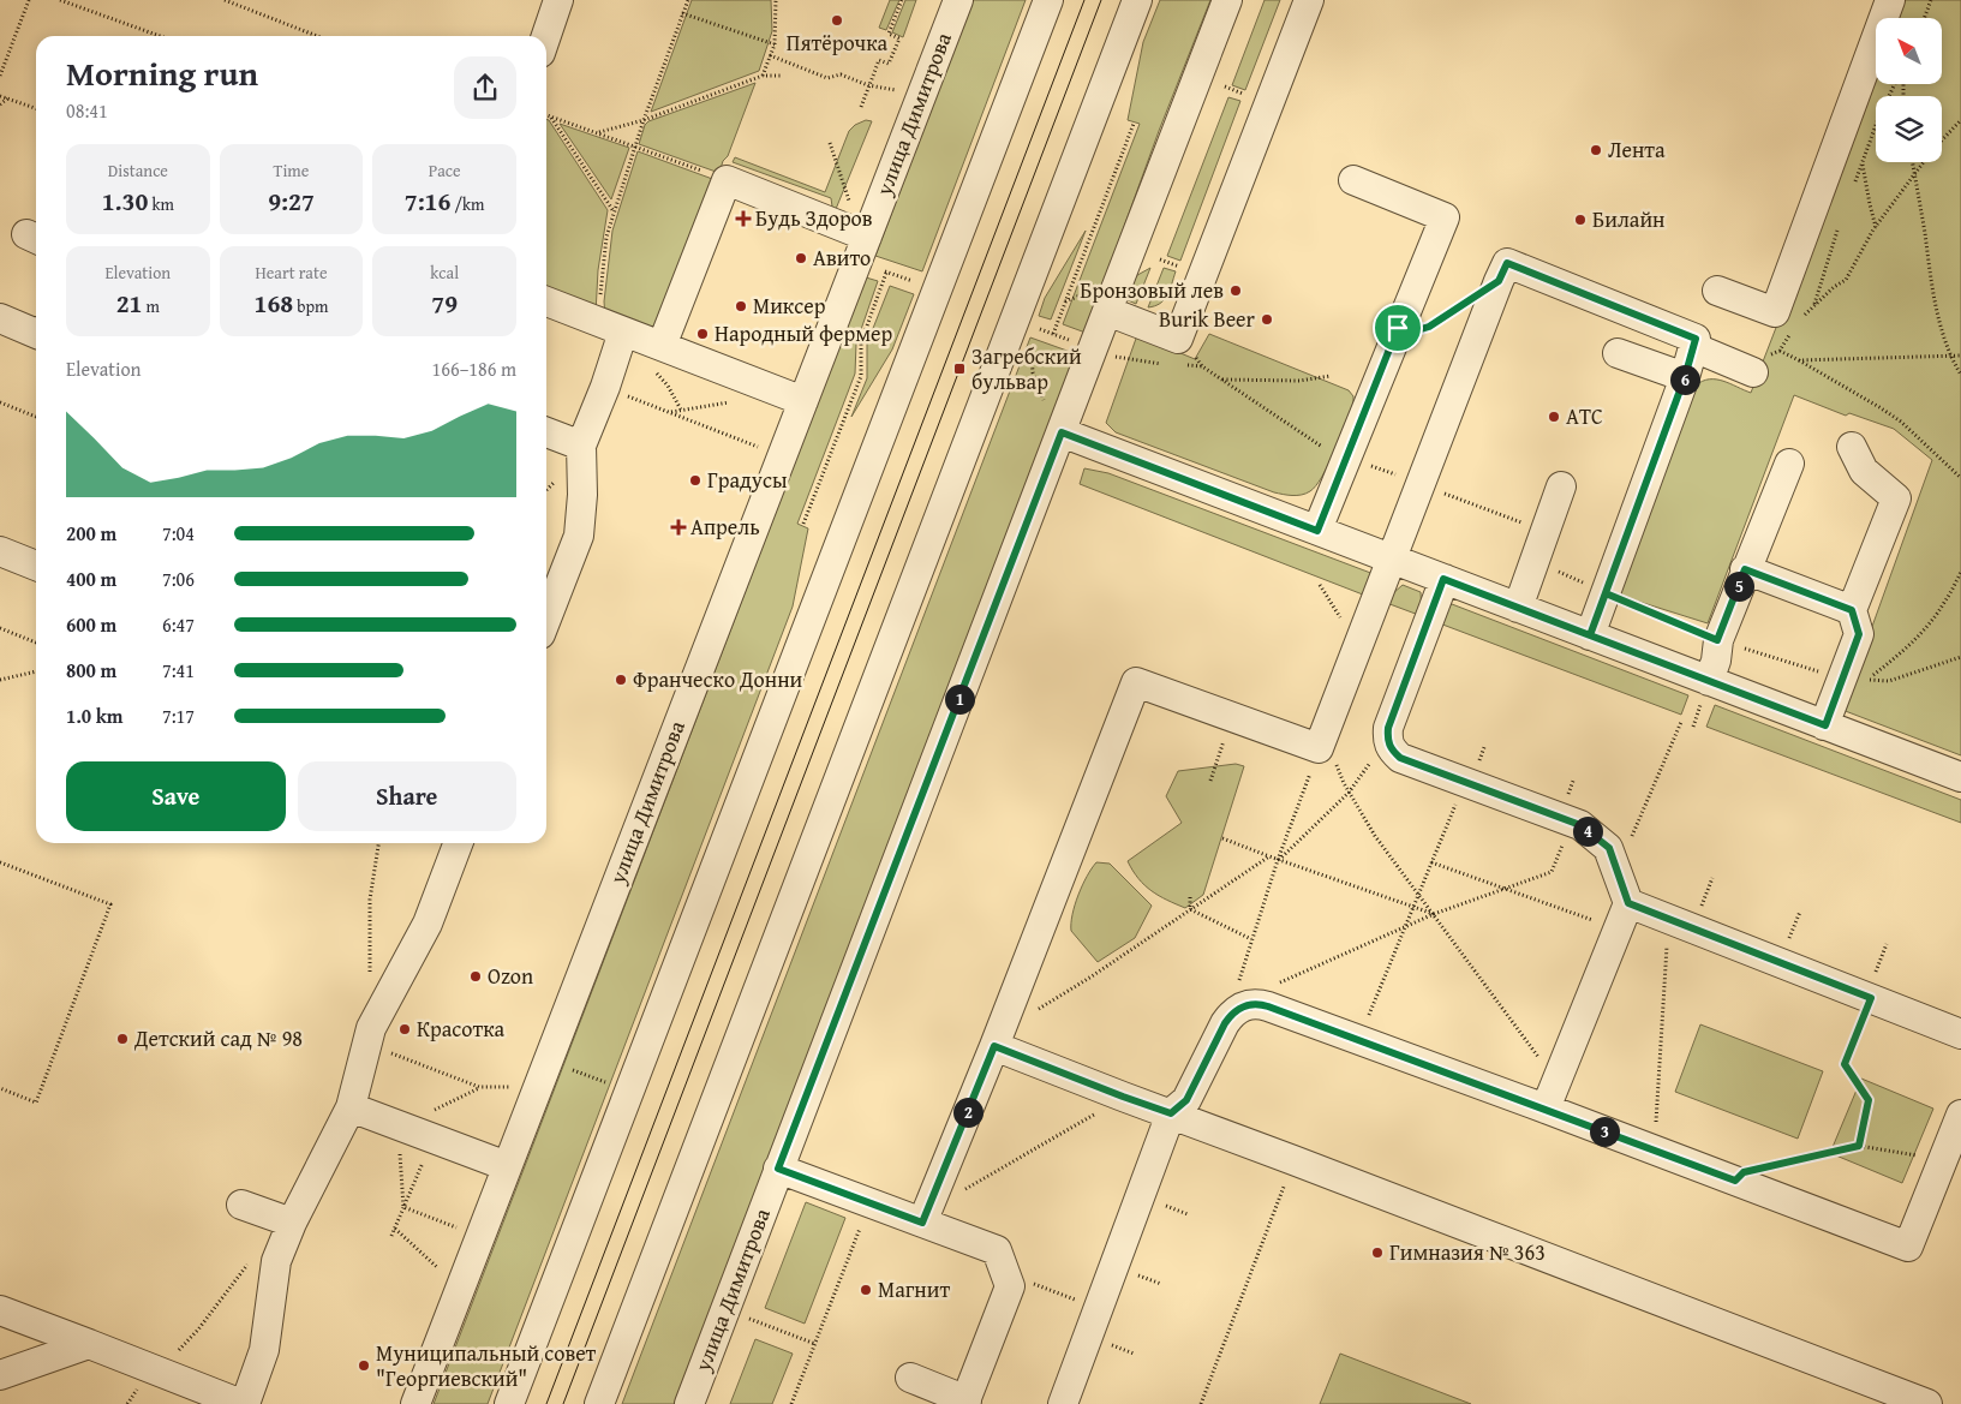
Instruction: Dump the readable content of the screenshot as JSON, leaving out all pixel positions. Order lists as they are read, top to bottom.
{
  "streets": {
    "street": ["улица Димитрова"]
  },
  "places": {
    "other": [
      "Пятёрочка",
      "Лента",
      "Билайн",
      "Авито",
      "Бронзовый лев",
      "Миксер",
      "Burik Beer",
      "Народный фермер",
      "АТС",
      "Градусы",
      "Франческо Донни",
      "Ozon",
      "Красотка",
      "Детский сад № 98",
      "Гимназия № 363",
      "Магнит",
      "Муниципальный совет \"Георгиевский\""
    ],
    "health": ["Будь Здоров", "Апрель"],
    "transit": ["Загребский бульвар"]
  },
  "north": "top left",
  "page": {
    "heading": ["Morning run", "08:41"],
    "stats": [
      ["Distance", "1.30 km"],
      ["Time", "9:27"],
      ["Pace", "7:16 /km"],
      ["Elevation", "21 m"],
      ["Heart rate", "168 bpm"],
      ["kcal", "79"]
    ],
    "chart": ["Elevation", "166–186 m"],
    "pins": [
      "6",
      "5",
      "1",
      "4",
      "2",
      "3"
    ],
    "list": [
      {
        "name": "200 m",
        "note": "7:04"
      },
      {
        "name": "400 m",
        "note": "7:06"
      },
      {
        "name": "600 m",
        "note": "6:47"
      },
      {
        "name": "800 m",
        "note": "7:41"
      },
      {
        "name": "1.0 km",
        "note": "7:17"
      }
    ],
    "buttons": ["Save", "Share"]
  }
}
